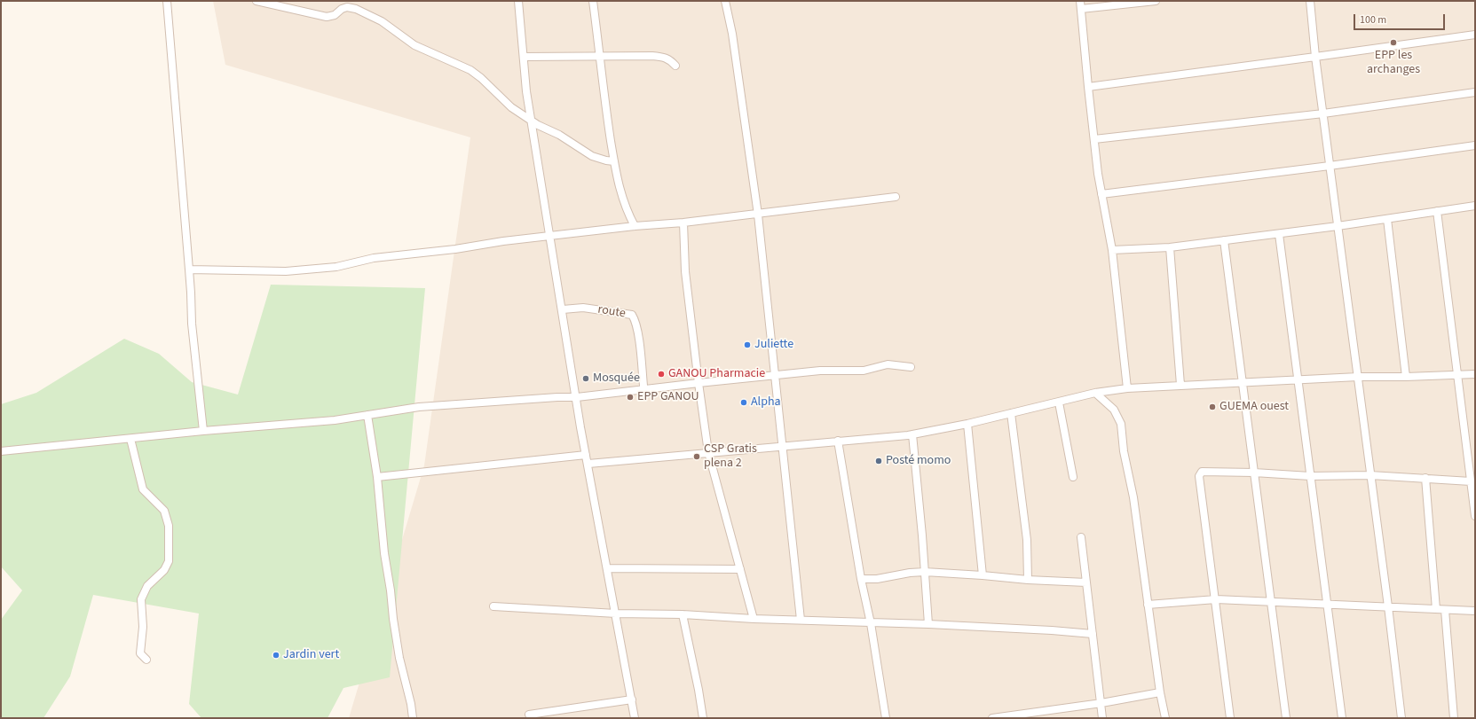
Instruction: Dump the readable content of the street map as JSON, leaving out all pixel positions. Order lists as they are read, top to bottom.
{
  "streets": {
    "street": ["route"]
  },
  "places": [
    "EPP les archanges",
    "Juliette",
    "GANOU Pharmacie",
    "Mosquée",
    "EPP GANOU",
    "Alpha",
    "GUEMA ouest",
    "CSP Gratis plena 2",
    "Posté momo",
    "Jardin vert"
  ],
  "scale_bar": "100 m"
}
